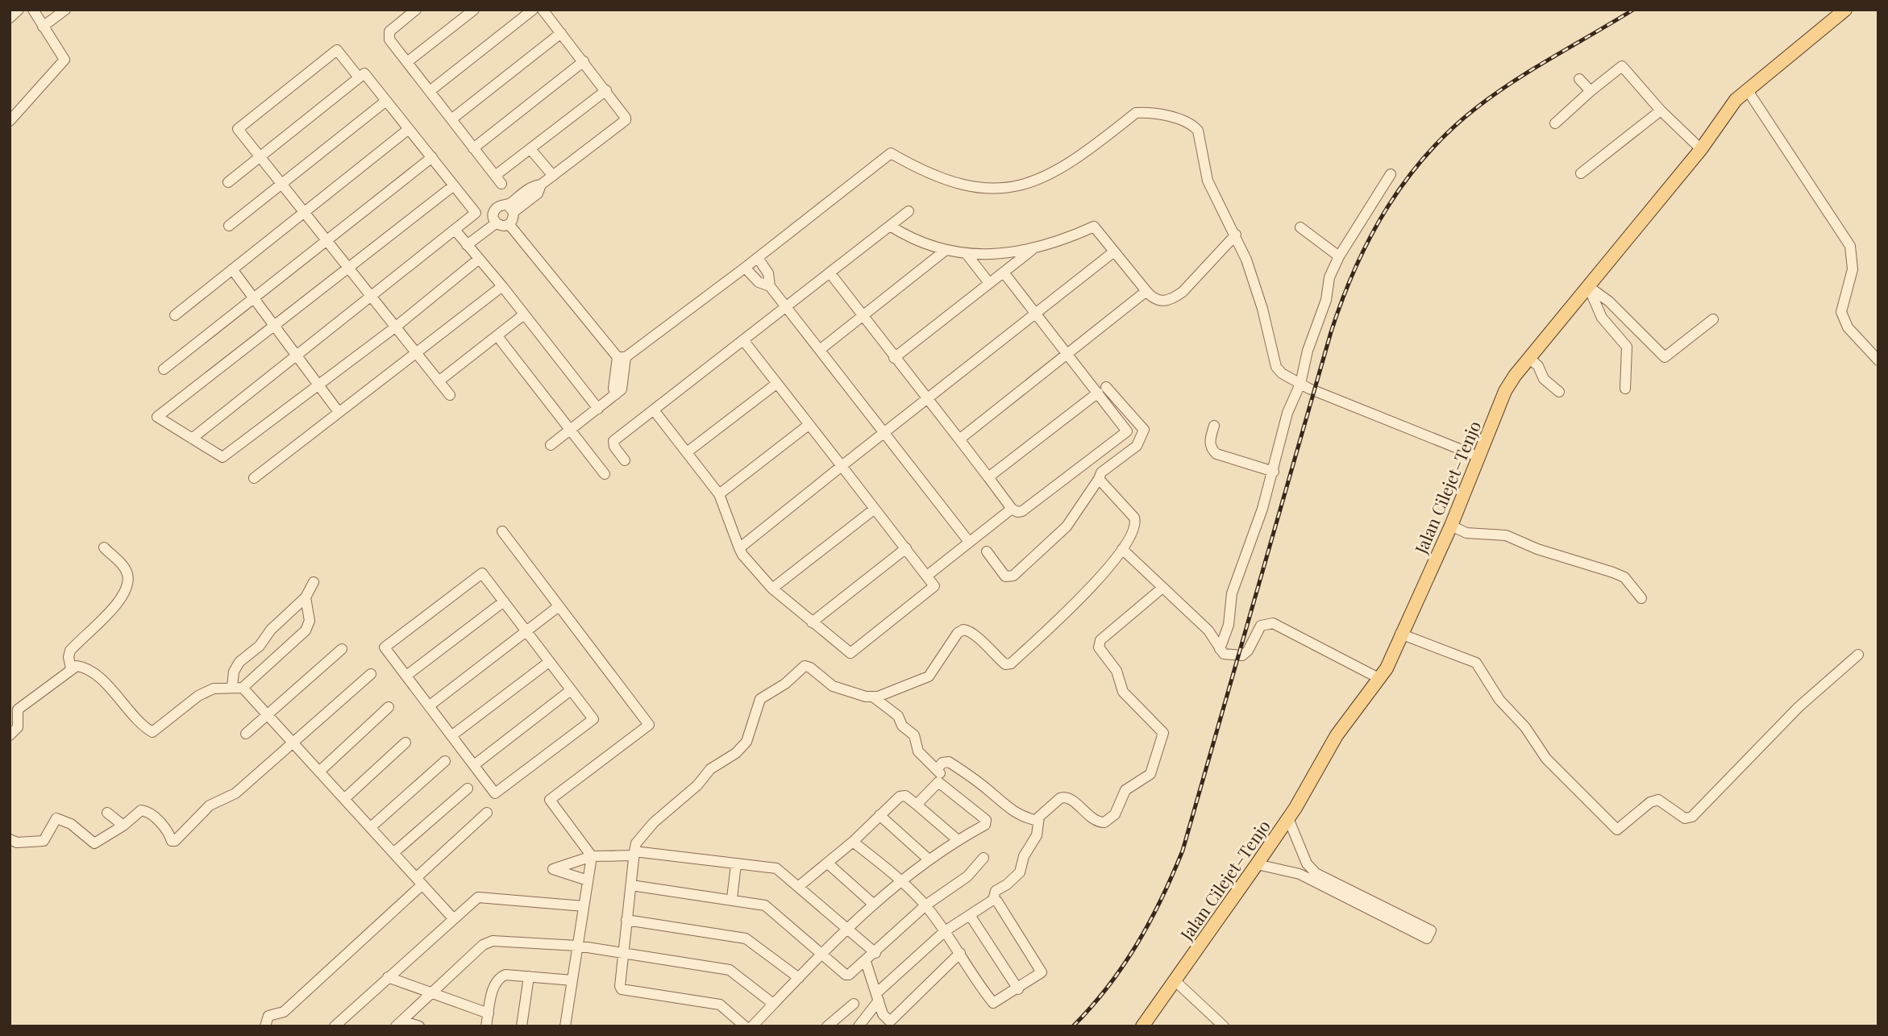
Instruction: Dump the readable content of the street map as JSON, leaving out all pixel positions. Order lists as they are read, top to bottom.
{
  "streets": {
    "main road": ["Jalan Cilejet–Tenjo"]
  }
}
